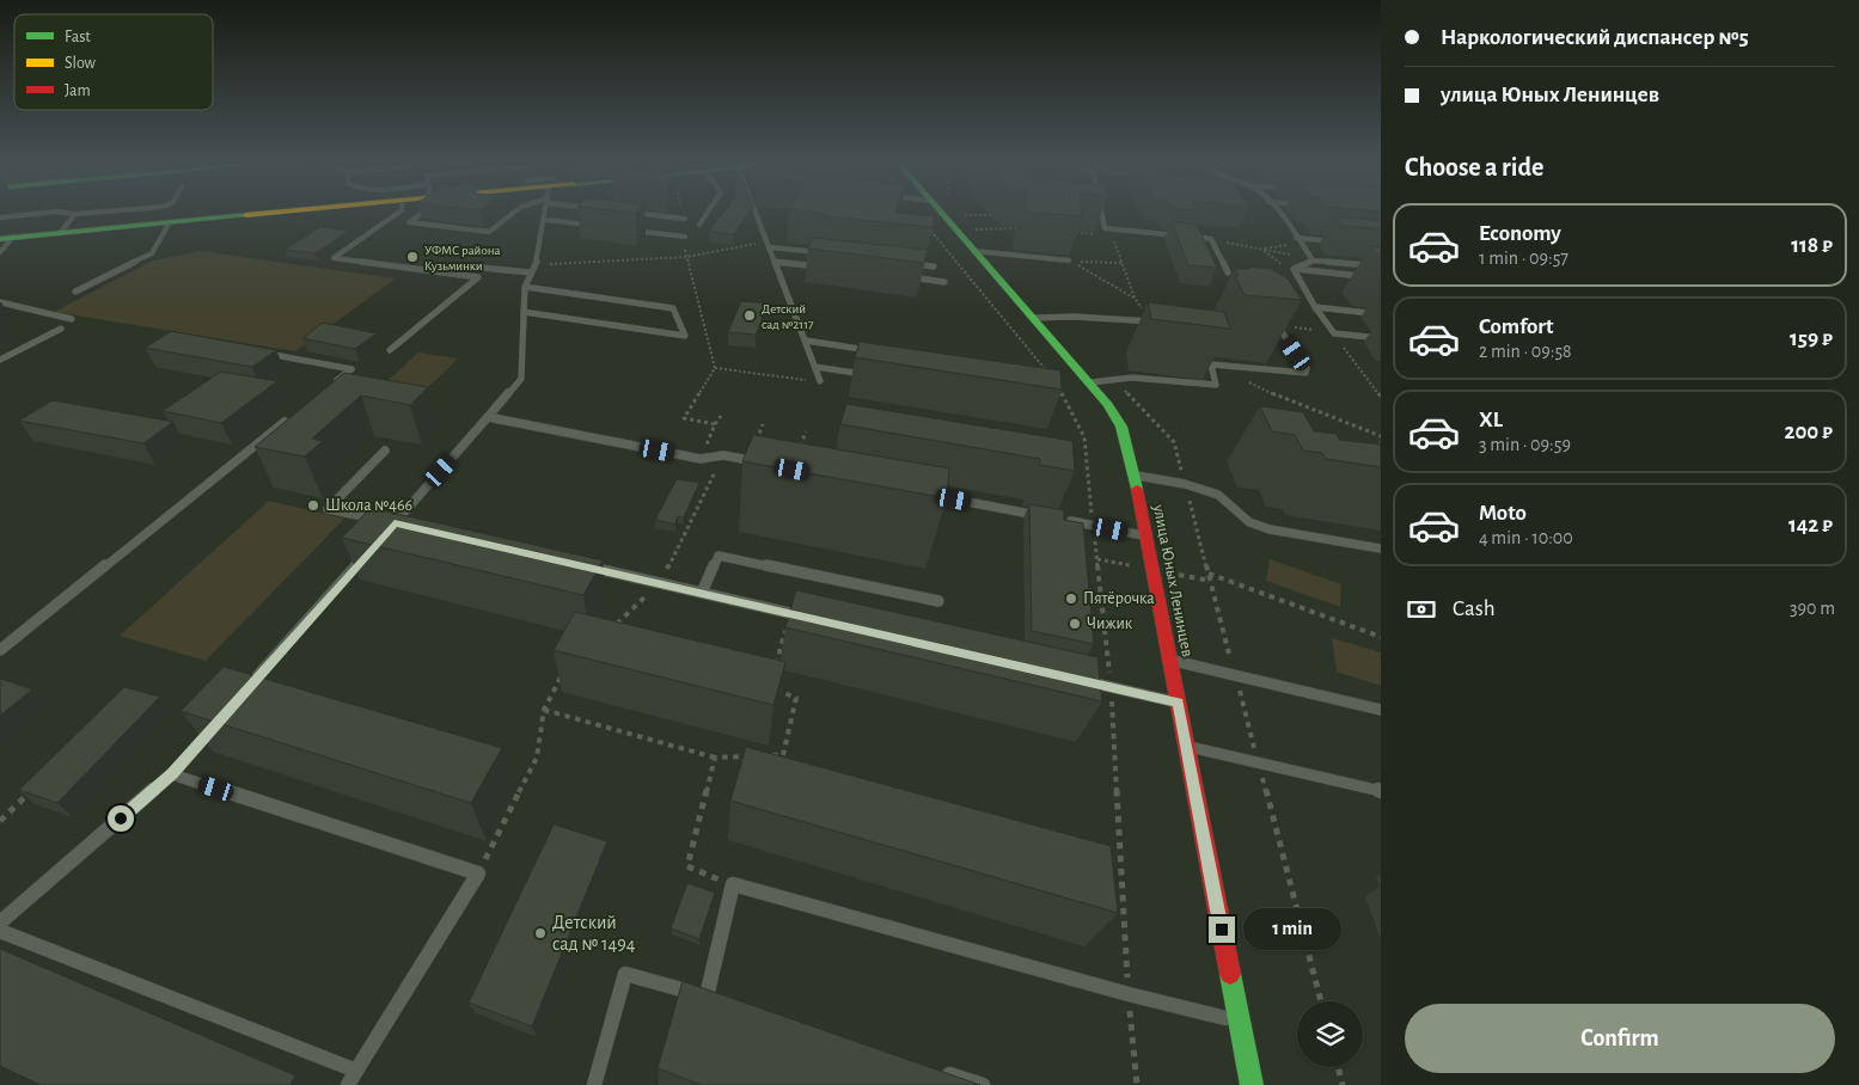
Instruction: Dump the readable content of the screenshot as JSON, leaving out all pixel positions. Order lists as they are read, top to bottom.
{
  "streets": {
    "main road": ["улица Юных Ленинцев"]
  },
  "places": [
    "УФМС района Кузьминки",
    "Детский сад №2117",
    "Школа №466",
    "Пятёрочка",
    "Чижик",
    "Детский сад № 1494"
  ],
  "legend": ["Fast", "Slow", "Jam"],
  "page": {
    "banner": ["Наркологический диспансер №5", "улица Юных Ленинцев"],
    "heading": "Choose a ride",
    "list": [
      {
        "name": "Economy",
        "note": "1 min · 09:57",
        "value": "118 ₽"
      },
      {
        "name": "Comfort",
        "note": "2 min · 09:58",
        "value": "159 ₽"
      },
      {
        "name": "XL",
        "note": "3 min · 09:59",
        "value": "200 ₽"
      },
      {
        "name": "Moto",
        "note": "4 min · 10:00",
        "value": "142 ₽"
      }
    ],
    "pay": ["Cash", "390 m"],
    "bubble": "1 min",
    "buttons": "Confirm"
  }
}
